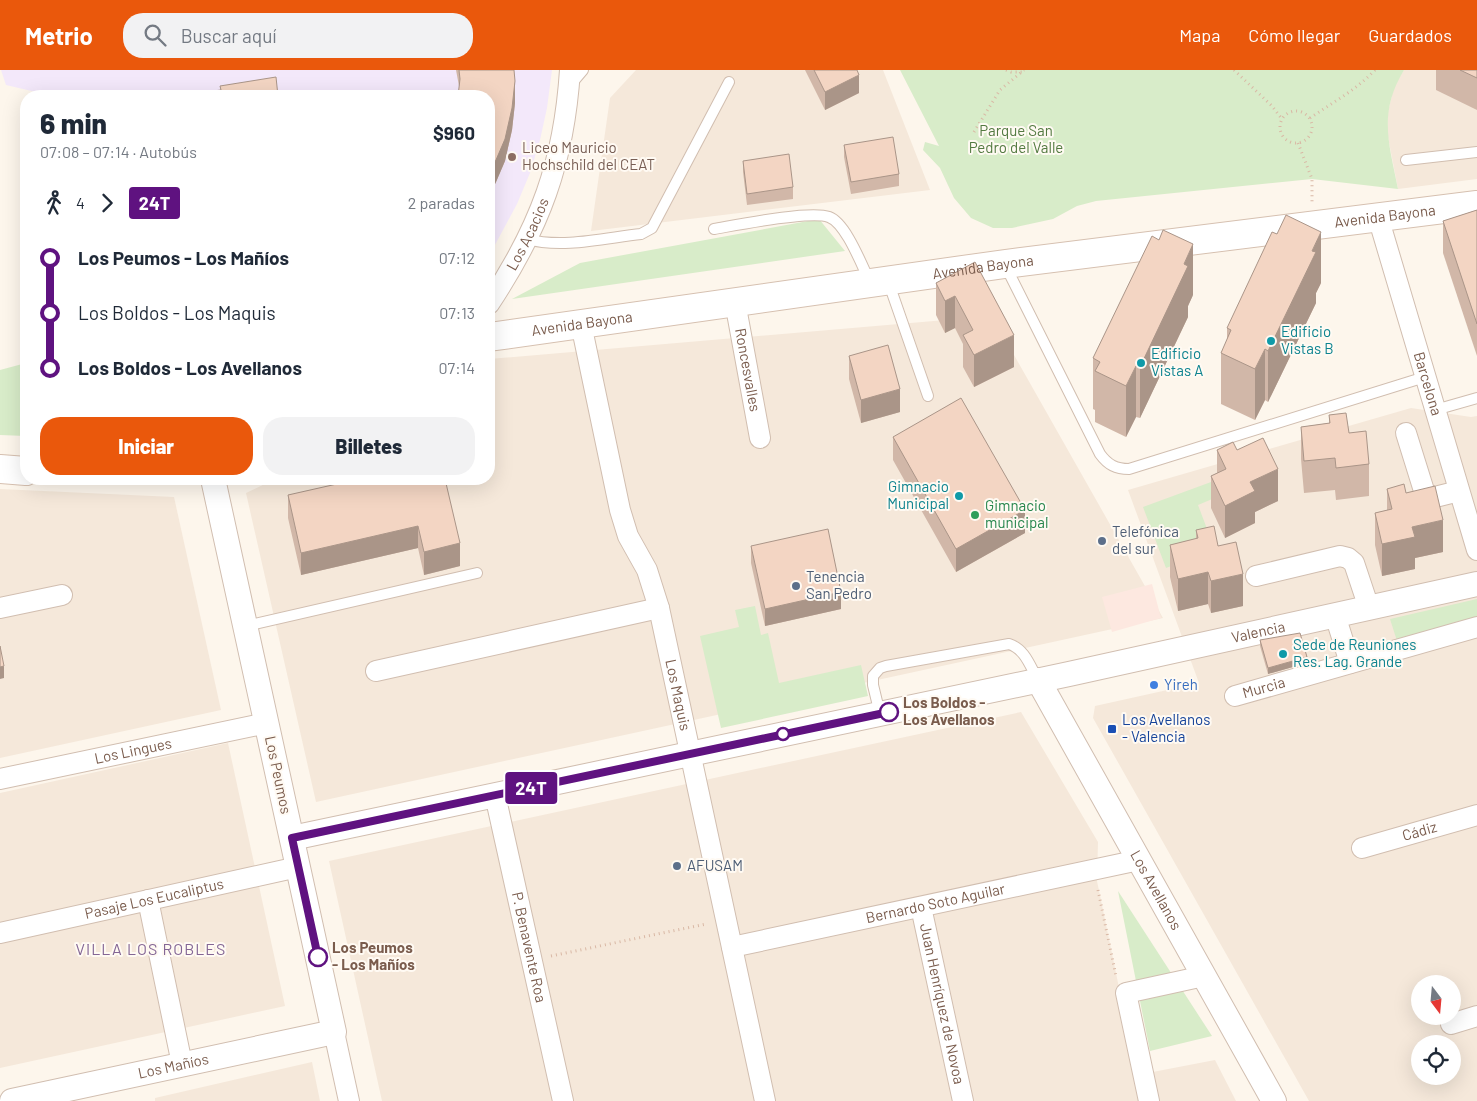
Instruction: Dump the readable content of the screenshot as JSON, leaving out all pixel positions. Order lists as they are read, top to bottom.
{
  "streets": {
    "main road": ["Avenida Bayona"],
    "street": [
      "Los Acacios",
      "Roncesvalles",
      "Barcelona",
      "Valencia",
      "Murcia",
      "Los Maquis",
      "Los Lingues",
      "Los Peumos",
      "Cádiz",
      "Los Avellanos",
      "Pasaje Los Eucaliptus",
      "Bernardo Soto Aguilar",
      "P. Benavente Roa",
      "Juan Henríquez de Novoa",
      "Los Mañíos"
    ]
  },
  "crossings": [
    ["Avenida Bayona", "Roncesvalles"],
    ["Avenida Bayona", "Barcelona"],
    ["Avenida Bayona", "Los Maquis"],
    ["Valencia", "Los Maquis"],
    ["Valencia", "Los Peumos"],
    ["Valencia", "Los Avellanos"],
    ["Valencia", "P. Benavente Roa"],
    ["Los Maquis", "Bernardo Soto Aguilar"],
    ["Los Lingues", "Los Peumos"],
    ["Los Peumos", "Pasaje Los Eucaliptus"],
    ["Los Peumos", "Los Mañíos"],
    ["Los Avellanos", "Bernardo Soto Aguilar"],
    ["Bernardo Soto Aguilar", "Juan Henríquez de Novoa"]
  ],
  "districts": ["VILLA LOS ROBLES"],
  "parks": ["Parque San Pedro del Valle"],
  "places": {
    "other": [
      "Liceo Mauricio Hochschild del CEAT",
      "Edificio Vistas B",
      "Edificio Vistas A",
      "Gimnacio Municipal",
      "Gimnacio municipal",
      "Telefónica del sur",
      "Tenencia San Pedro",
      "Sede de Reuniones Res. Lag. Grande",
      "Yireh",
      "Los Boldos - Los Avellanos",
      "AFUSAM",
      "Los Peumos - Los Mañíos"
    ],
    "transit": ["Los Avellanos - Valencia"]
  },
  "lines": ["bus line 24T"],
  "north": "bottom",
  "page": {
    "header": "Metrio",
    "search": "Buscar aquí",
    "nav": ["Mapa", "Cómo llegar", "Guardados"],
    "on_map": "24T",
    "heading": ["6 min", "07:08 – 07:14 · Autobús", "$960"],
    "legs": ["4", "24T", "2 paradas"],
    "list": [
      {
        "name": "Los Peumos - Los Mañíos",
        "value": "07:12"
      },
      {
        "name": "Los Boldos - Los Maquis",
        "value": "07:13"
      },
      {
        "name": "Los Boldos - Los Avellanos",
        "value": "07:14"
      }
    ],
    "buttons": ["Iniciar", "Billetes"]
  }
}
